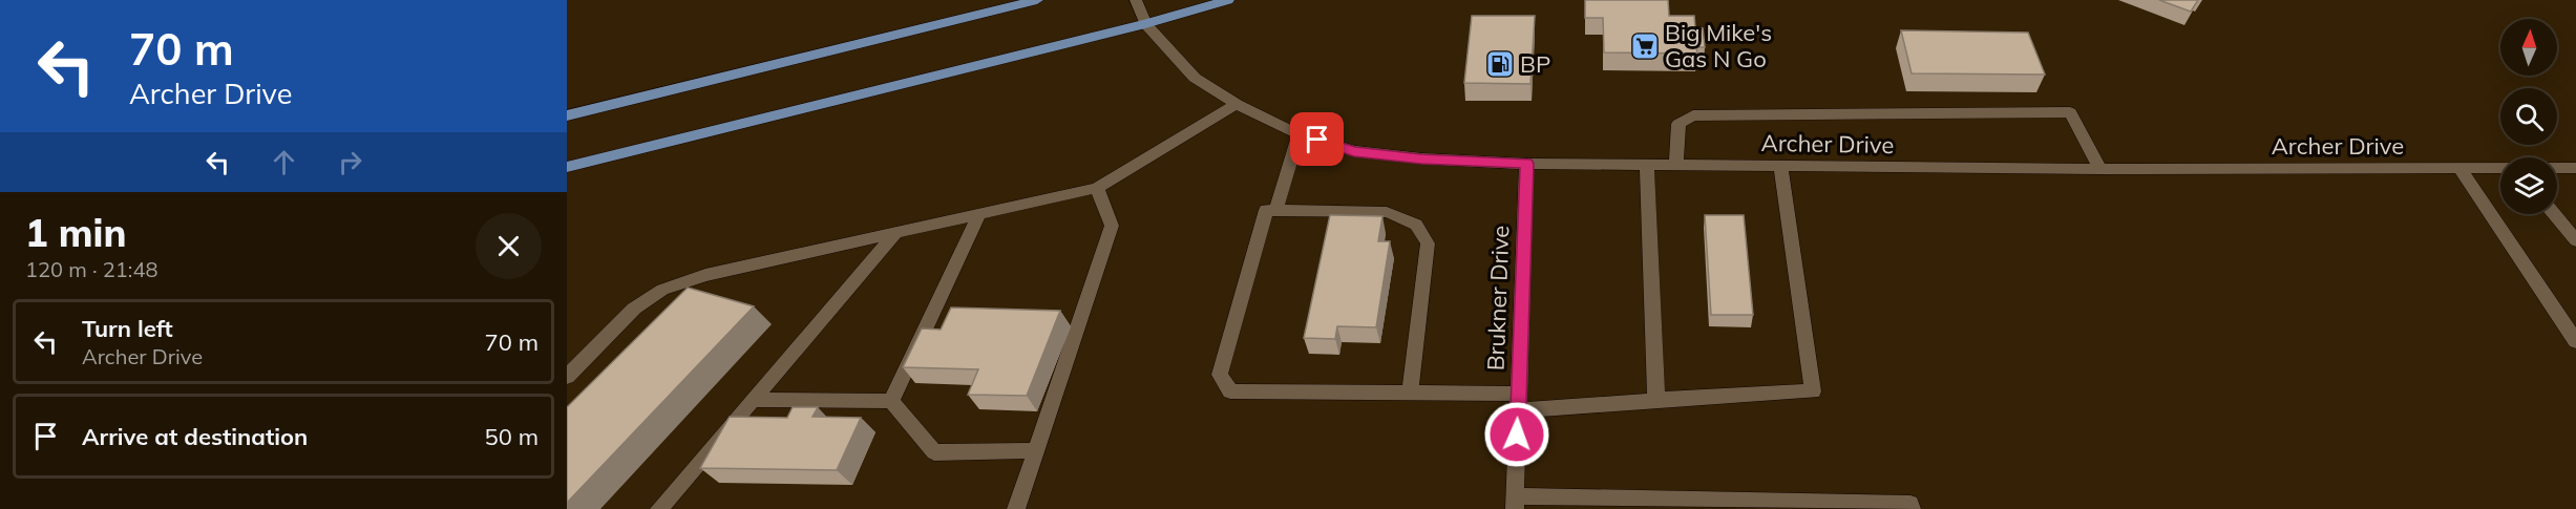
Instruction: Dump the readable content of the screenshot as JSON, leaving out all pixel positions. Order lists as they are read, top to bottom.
{
  "streets": {
    "street": ["Archer Drive", "Brukner Drive"]
  },
  "crossings": [
    ["Archer Drive", "Brukner Drive"]
  ],
  "places": {
    "supermarket": ["Big Mike's Gas N Go"],
    "fuel station": ["BP"]
  },
  "north": "top",
  "page": {
    "turn": ["70 m", "Archer Drive"],
    "heading": ["1 min", "120 m · 21:48"],
    "list": [
      {
        "name": "Turn left",
        "note": "Archer Drive",
        "value": "70 m"
      },
      {
        "name": "Arrive at destination",
        "value": "50 m"
      }
    ]
  }
}
